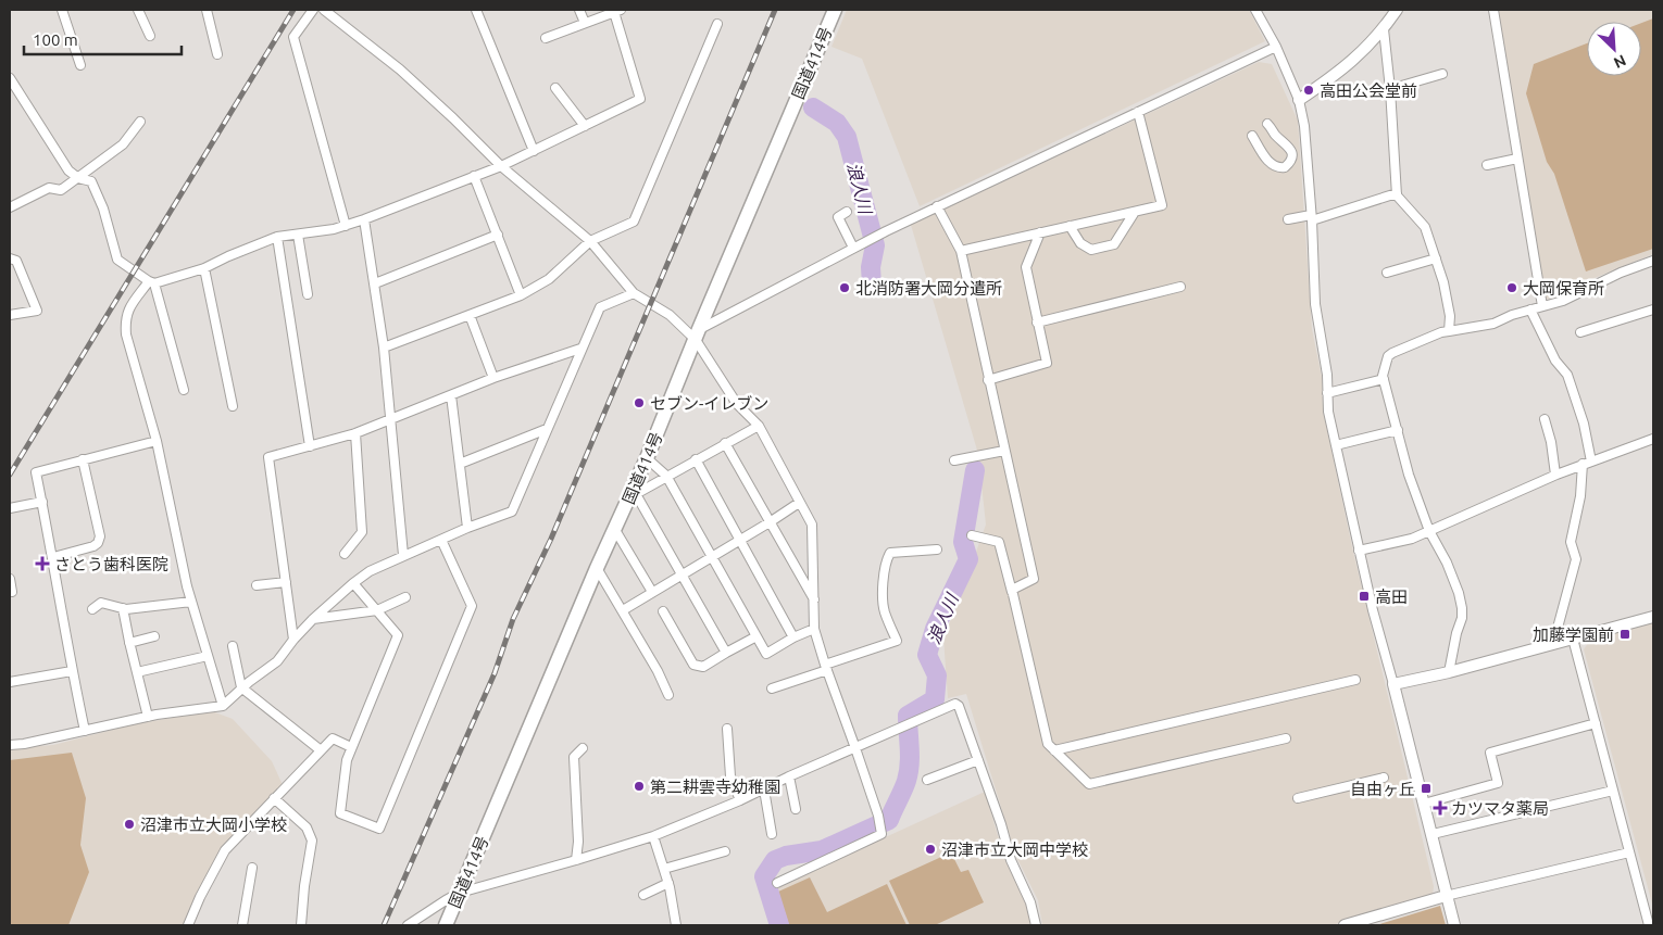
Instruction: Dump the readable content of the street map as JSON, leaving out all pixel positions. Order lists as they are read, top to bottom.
{
  "streets": {
    "highway": ["国道414号"]
  },
  "water": ["浪人川"],
  "places": {
    "other": [
      "高田公会堂前",
      "北消防署大岡分遣所",
      "大岡保育所",
      "セブン-イレブン",
      "第二耕雲寺幼稚園",
      "沼津市立大岡小学校",
      "沼津市立大岡中学校"
    ],
    "health": ["さとう歯科医院", "カツマタ薬局"],
    "transit": ["高田", "加藤学園前", "自由ヶ丘"]
  },
  "scale_bar": "100 m",
  "north": "bottom right"
}
